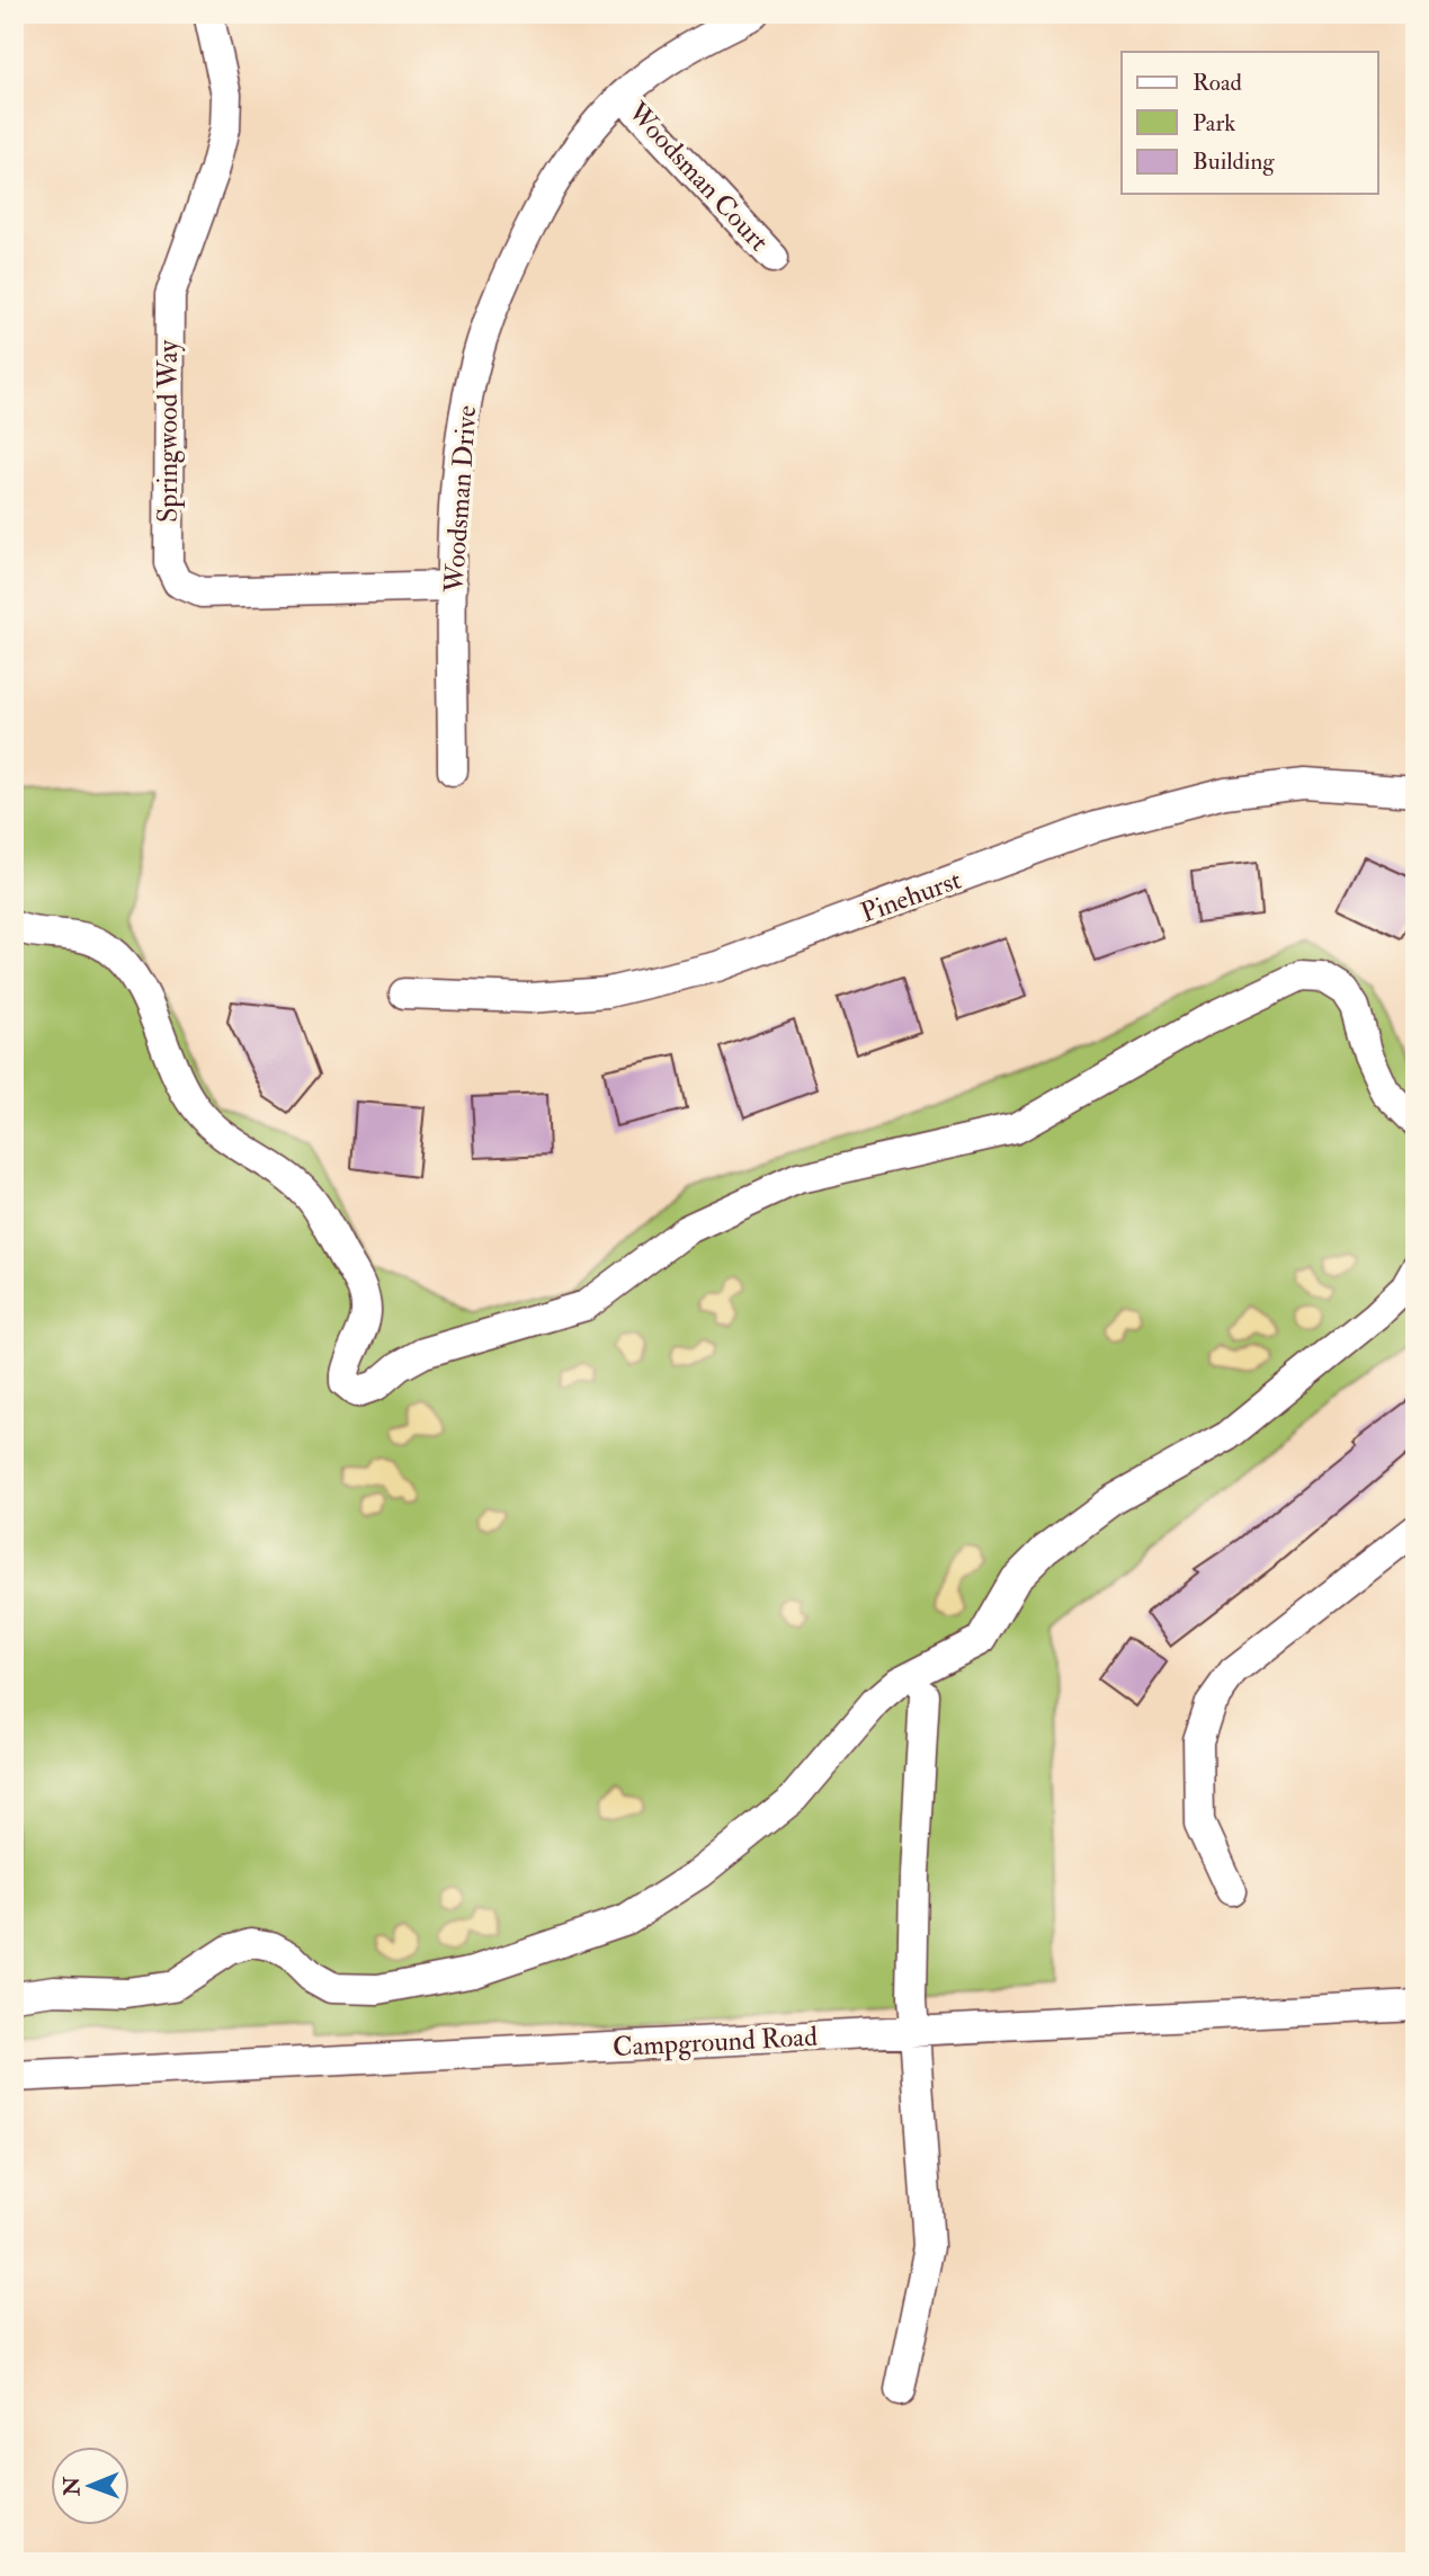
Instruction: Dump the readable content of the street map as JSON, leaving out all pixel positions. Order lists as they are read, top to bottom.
{
  "streets": {
    "street": [
      "Woodsman Court",
      "Springwood Way",
      "Woodsman Drive",
      "Pinehurst",
      "Campground Road"
    ]
  },
  "crossings": [
    ["Woodsman Court", "Woodsman Drive"],
    ["Springwood Way", "Woodsman Drive"]
  ],
  "legend": ["Road", "Park", "Building"],
  "north": "left"
}
